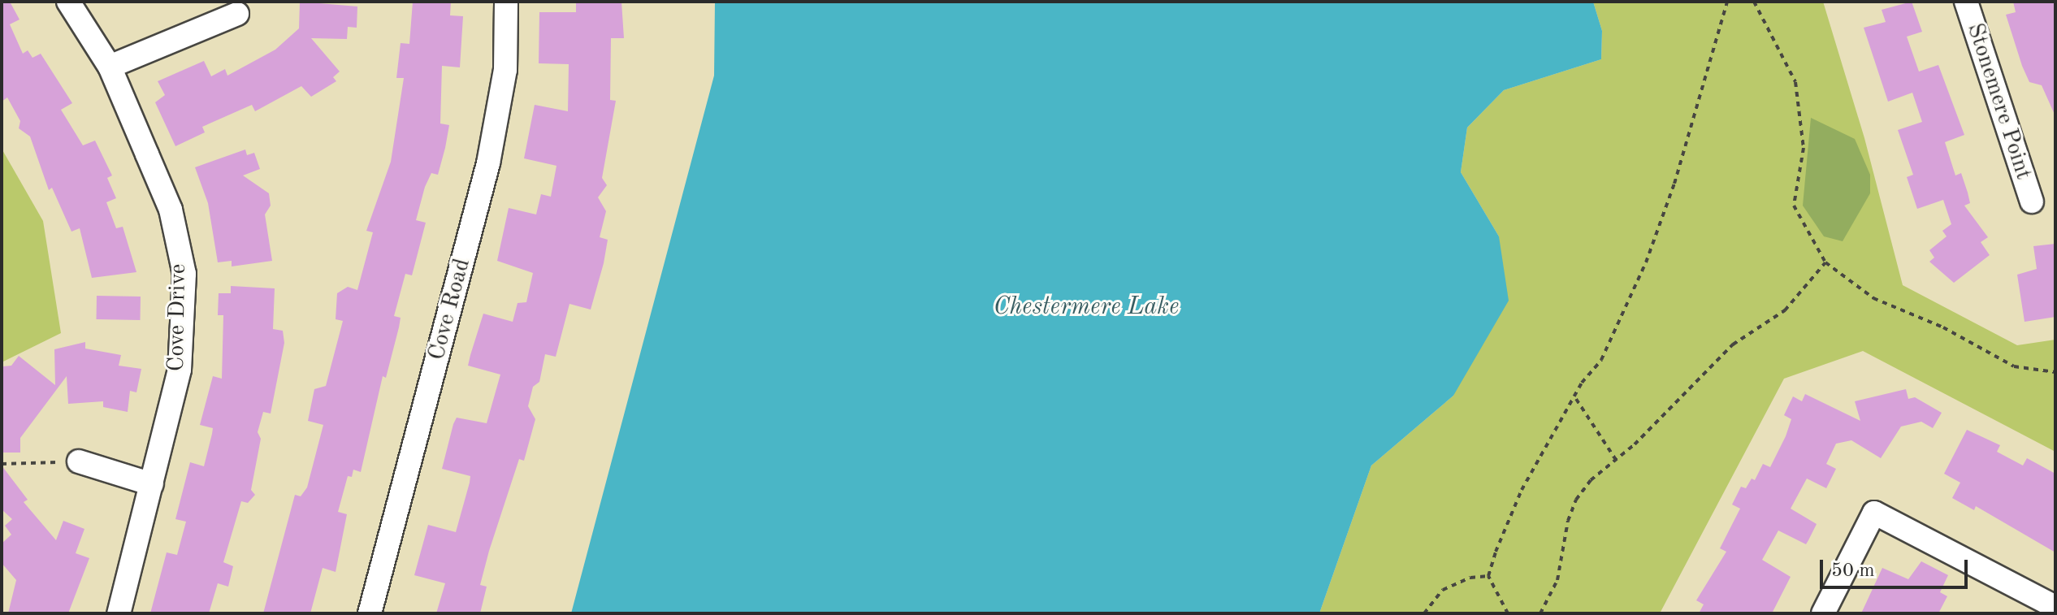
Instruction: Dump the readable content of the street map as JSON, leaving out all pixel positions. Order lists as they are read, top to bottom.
{
  "streets": {
    "street": ["Stonemere Point", "Cove Road", "Cove Drive"]
  },
  "water": ["Chestermere Lake"],
  "scale_bar": "50 m"
}
